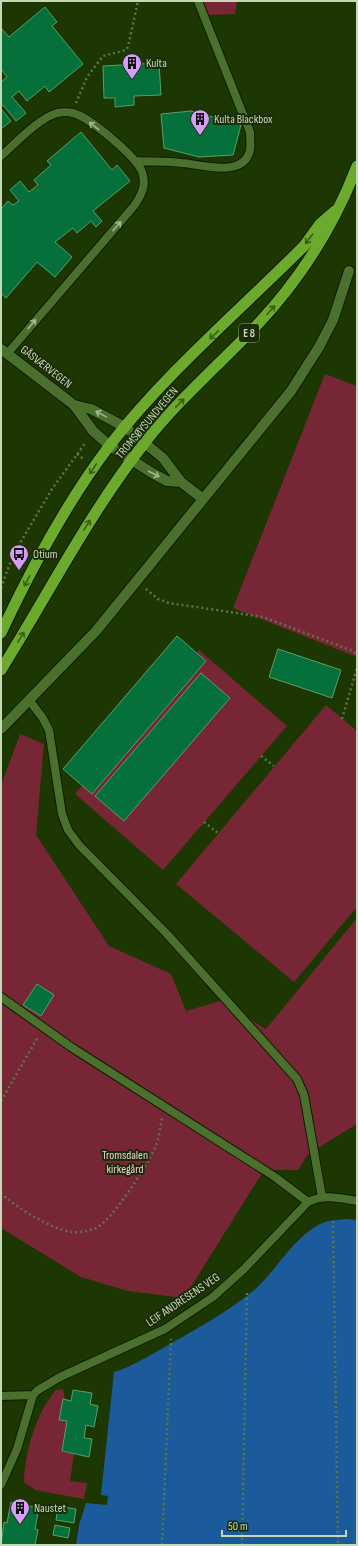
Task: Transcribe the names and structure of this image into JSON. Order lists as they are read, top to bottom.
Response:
{
  "streets": {
    "highway": ["E 8", "TROMSØYSUNDVEGEN"],
    "street": ["GÅSVÆRVEGEN"],
    "lane": ["LEIF ANDRESENS VEG"]
  },
  "crossings": [
    ["GÅSVÆRVEGEN", "TROMSØYSUNDVEGEN"]
  ],
  "parks": ["Tromsdalen kirkegård"],
  "places": {
    "building": ["Kulta", "Kulta Blackbox", "Naustet"],
    "bus stop": ["Otium"]
  },
  "scale_bar": "50 m"
}
